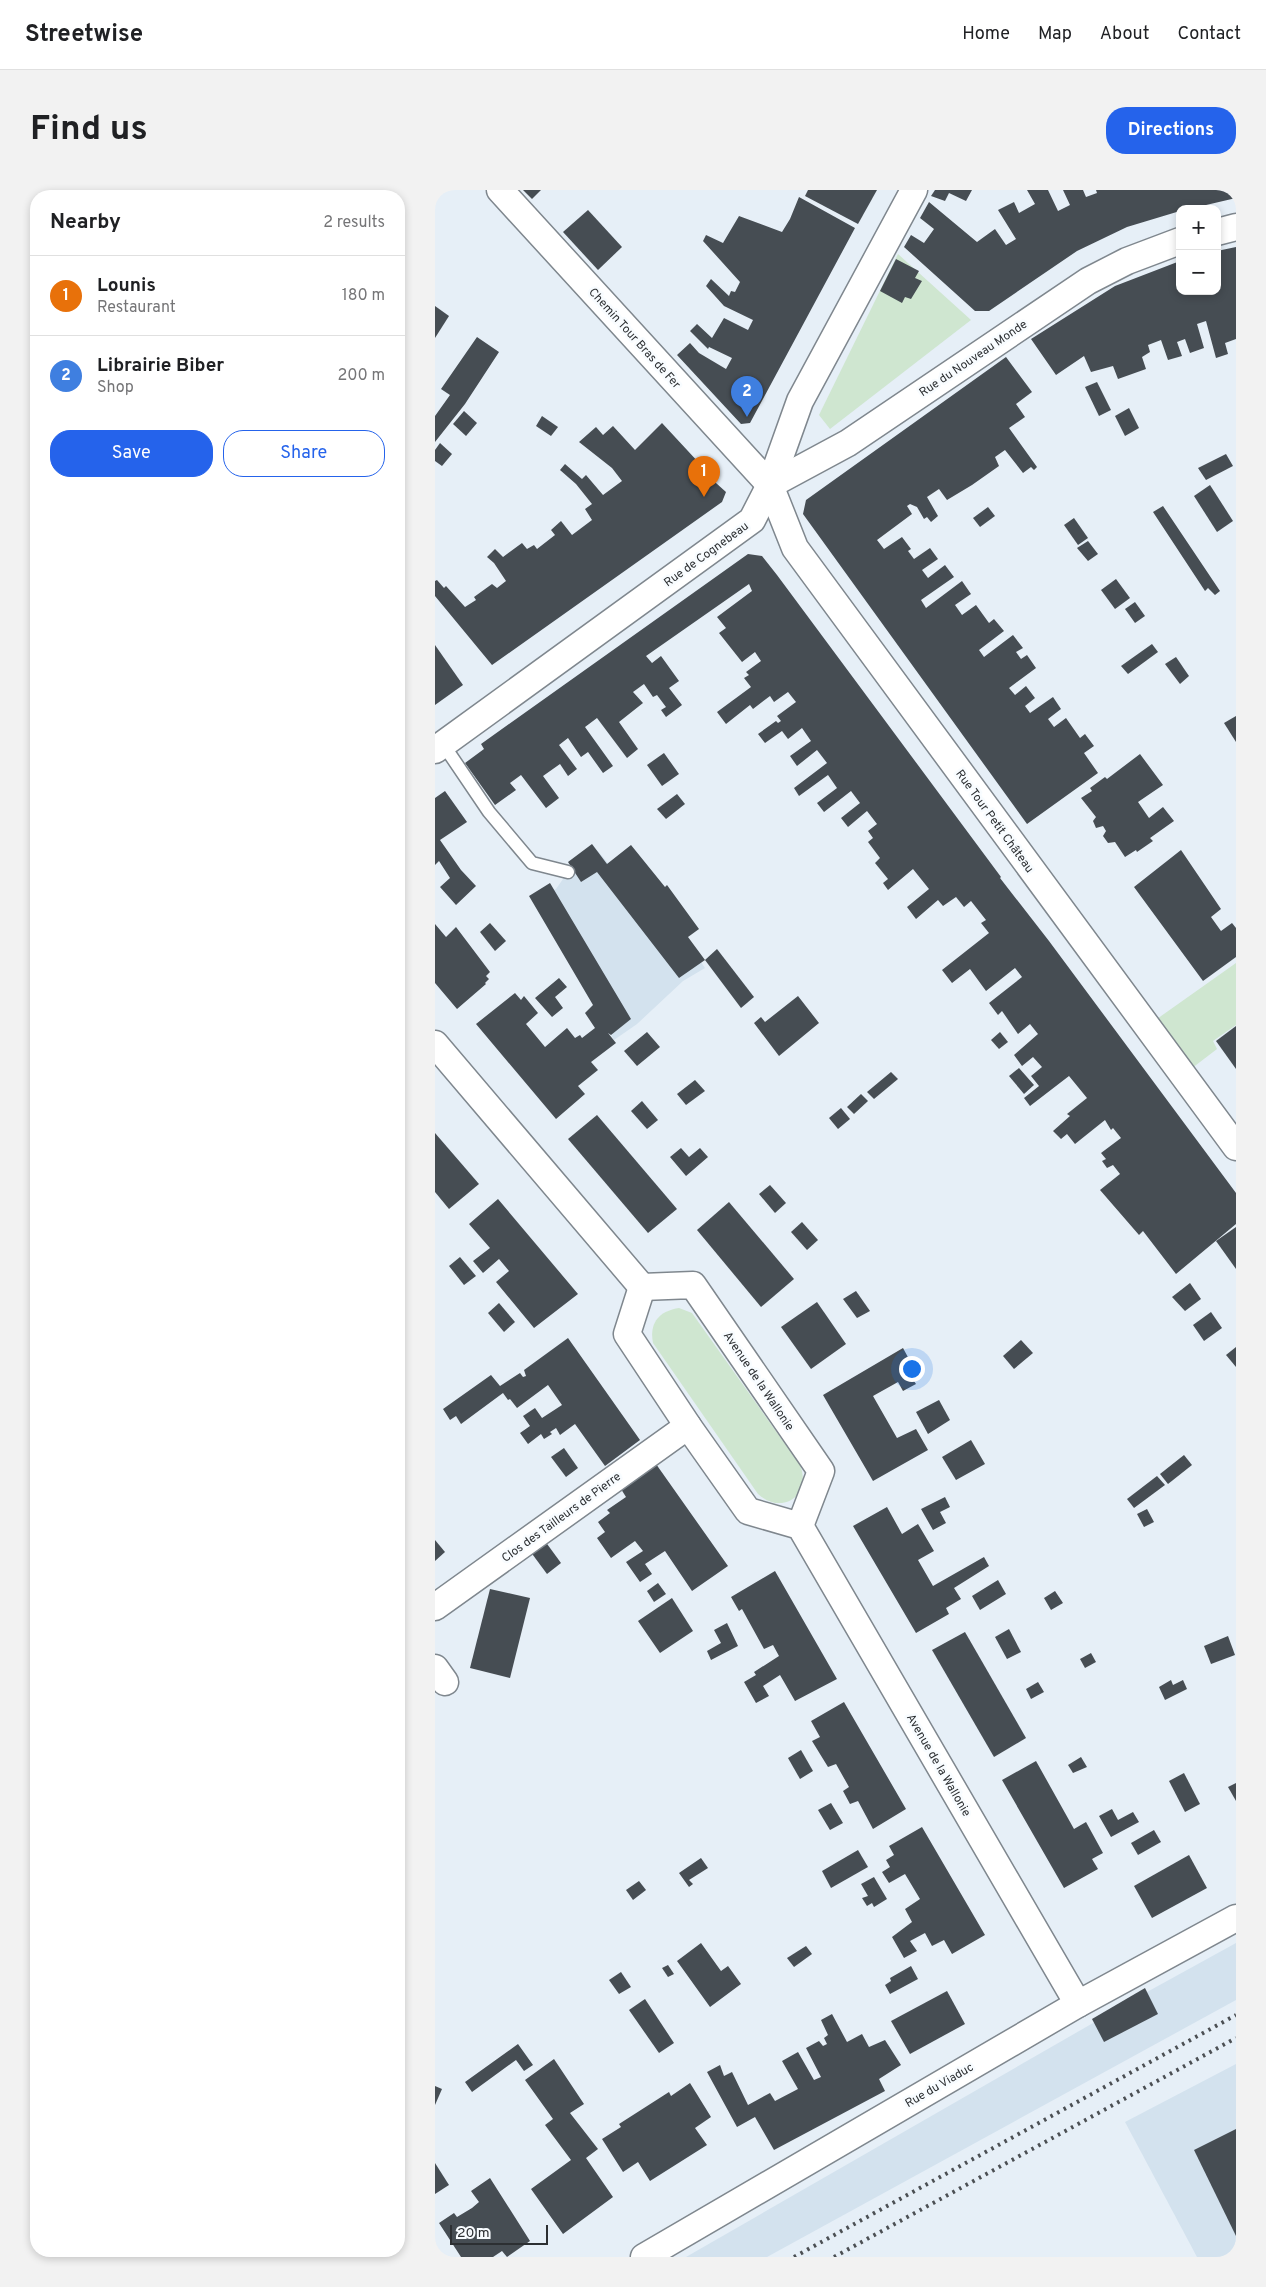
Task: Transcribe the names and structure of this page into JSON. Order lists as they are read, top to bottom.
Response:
{
  "streets": {
    "street": [
      "Chemin Tour Bras de Fer",
      "Rue du Nouveau Monde",
      "Rue de Cognebeau",
      "Rue Tour Petit Château",
      "Avenue de la Wallonie",
      "Clos des Tailleurs de Pierre",
      "Rue du Viaduc"
    ]
  },
  "crossings": [
    ["Chemin Tour Bras de Fer", "Rue du Nouveau Monde"],
    ["Chemin Tour Bras de Fer", "Rue de Cognebeau"],
    ["Chemin Tour Bras de Fer", "Rue Tour Petit Château"],
    ["Rue du Nouveau Monde", "Rue de Cognebeau"],
    ["Rue du Nouveau Monde", "Rue Tour Petit Château"],
    ["Rue de Cognebeau", "Rue Tour Petit Château"],
    ["Avenue de la Wallonie", "Rue du Viaduc"]
  ],
  "scale_bar": "20 m",
  "page": {
    "header": "Streetwise",
    "nav": [
      "Home",
      "Map",
      "About",
      "Contact"
    ],
    "buttons": [
      "Directions",
      ["Save", "Share"]
    ],
    "title": "Find us",
    "heading": ["Nearby", "2 results"],
    "map_buttons": ["+", "−"],
    "list": [
      {
        "mark": "1",
        "name": "Lounis",
        "note": "Restaurant",
        "value": "180 m"
      },
      {
        "mark": "2",
        "name": "Librairie Biber",
        "note": "Shop",
        "value": "200 m"
      }
    ],
    "pins": ["2", "1"],
    "scale": "20 m"
  }
}
